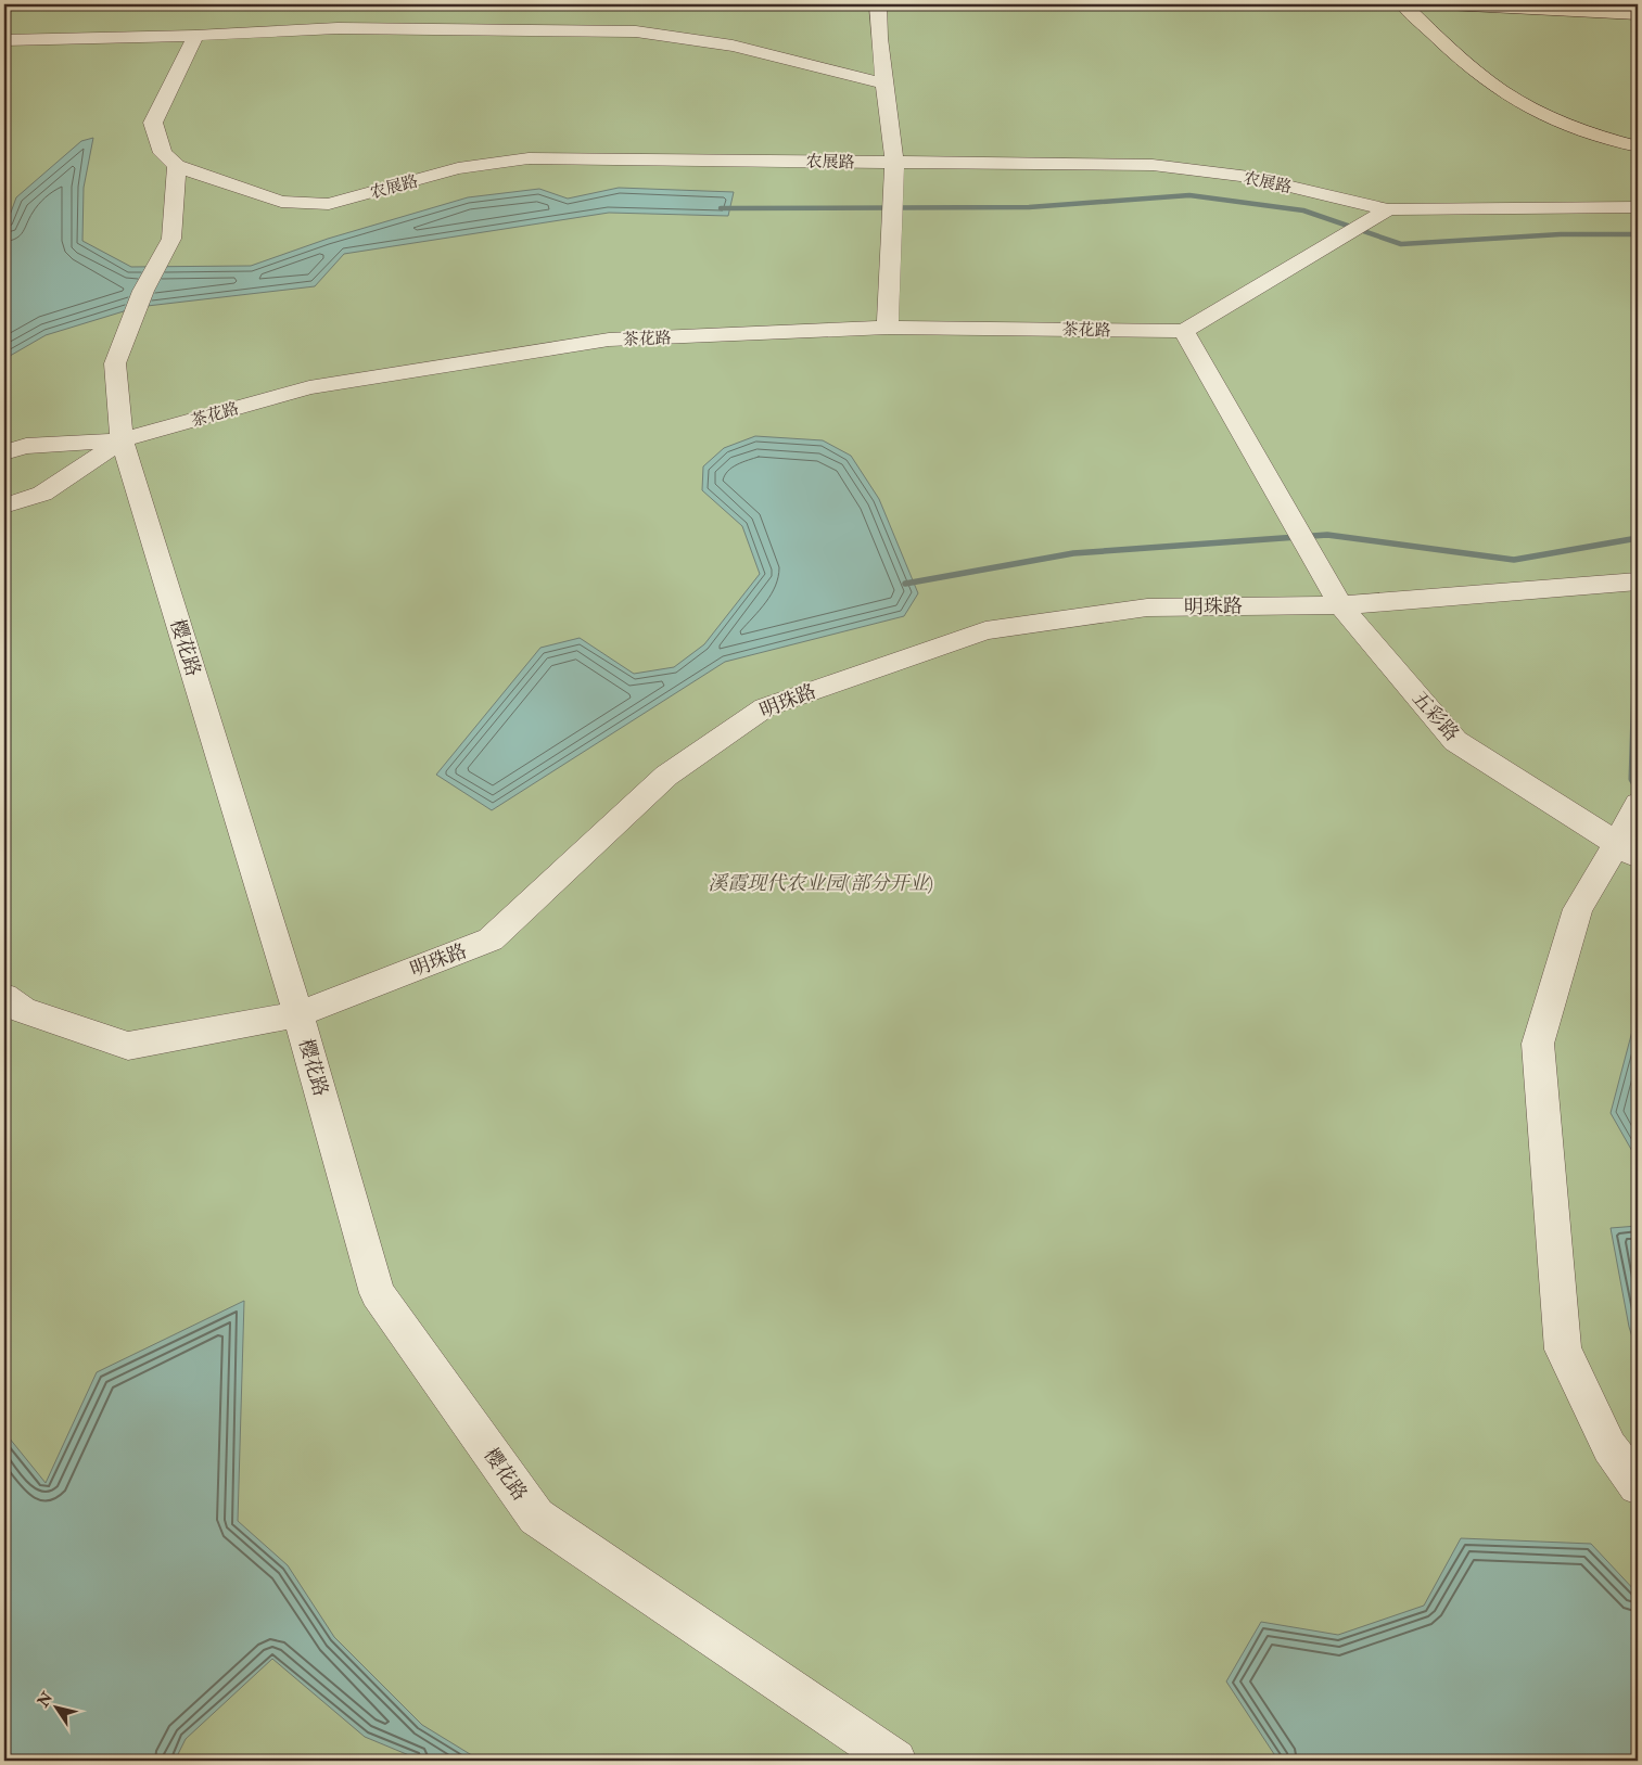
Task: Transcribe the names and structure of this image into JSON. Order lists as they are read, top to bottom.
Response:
{
  "streets": {
    "street": [
      "农展路",
      "茶花路",
      "明珠路",
      "樱花路",
      "五彩路"
    ]
  },
  "crossings": [
    ["农展路", "樱花路"],
    ["茶花路", "樱花路"],
    ["茶花路", "五彩路"],
    ["明珠路", "樱花路"],
    ["明珠路", "五彩路"]
  ],
  "parks": ["溪霞现代农业园(部分开业)"],
  "north": "top left"
}
